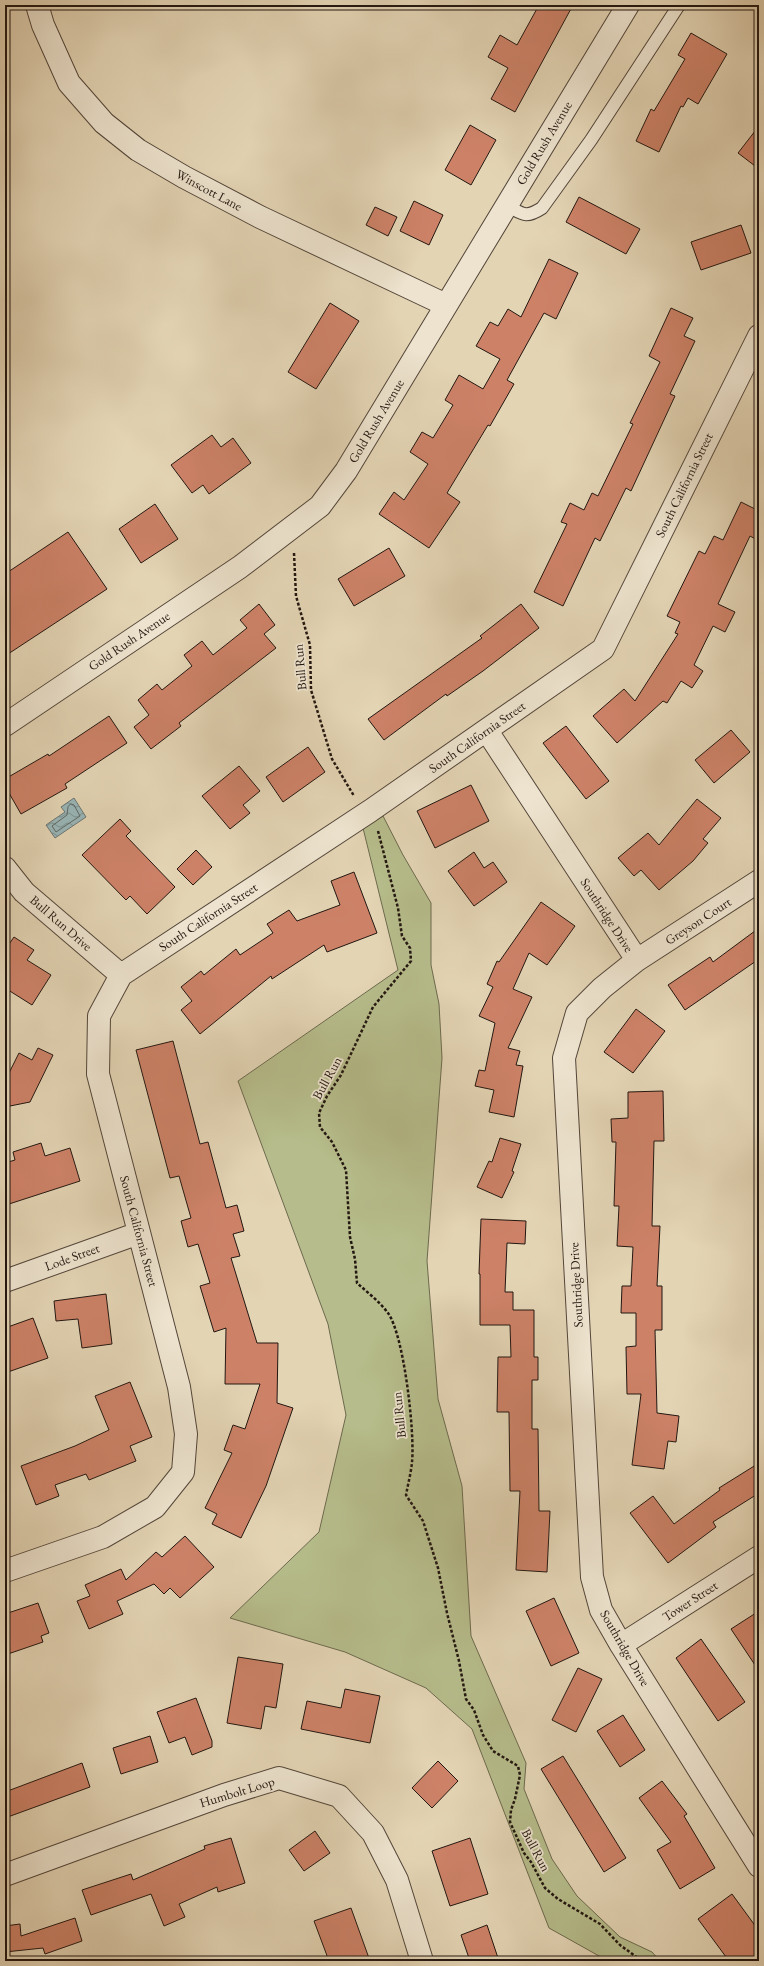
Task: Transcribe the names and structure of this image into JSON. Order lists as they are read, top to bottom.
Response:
{
  "streets": {
    "street": [
      "Gold Rush Avenue",
      "Winscott Lane",
      "South California Street",
      "Southridge Drive",
      "Greyson Court",
      "Bull Run Drive",
      "Lode Street",
      "Tower Street",
      "Humbolt Loop"
    ],
    "path": ["Bull Run"]
  },
  "crossings": [
    ["Gold Rush Avenue", "Winscott Lane"],
    ["South California Street", "Southridge Drive"],
    ["South California Street", "Bull Run Drive"],
    ["South California Street", "Lode Street"],
    ["Southridge Drive", "Greyson Court"],
    ["Southridge Drive", "Tower Street"]
  ]
}
